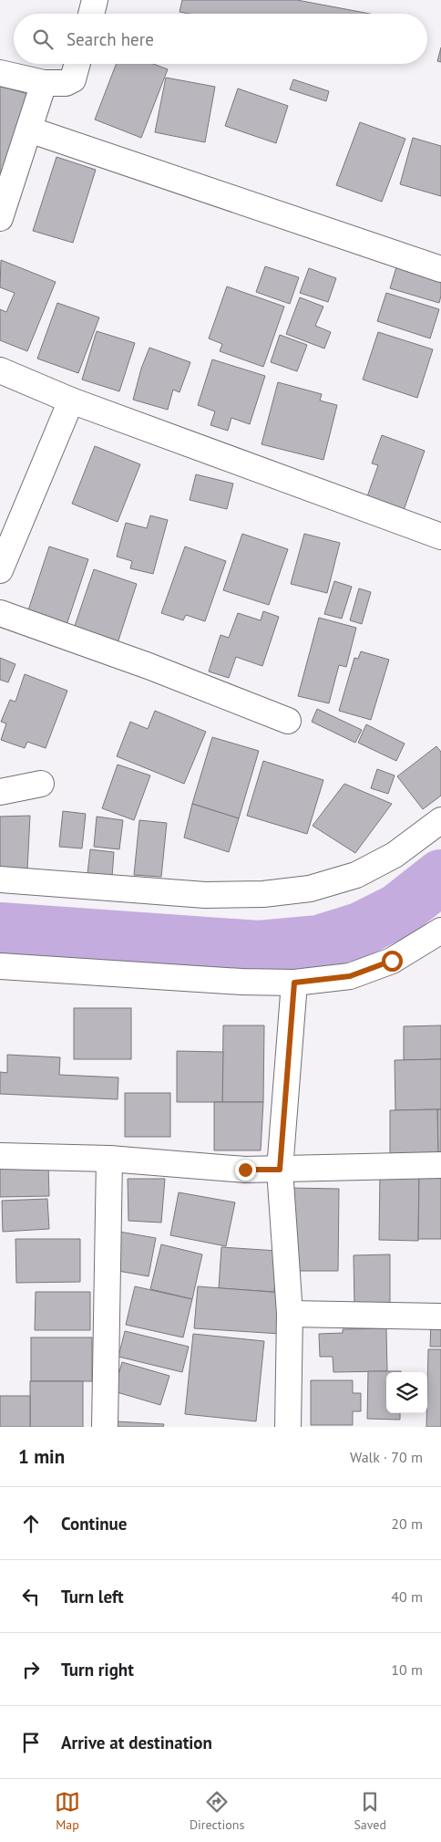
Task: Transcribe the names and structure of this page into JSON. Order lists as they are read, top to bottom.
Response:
{
  "page": {
    "search": "Search here",
    "heading": ["1 min", "Walk · 70 m"],
    "list": [
      ["Continue", "20 m"],
      ["Turn left", "40 m"],
      ["Turn right", "10 m"],
      "Arrive at destination"
    ],
    "nav": ["Map", "Directions", "Saved"]
  }
}
